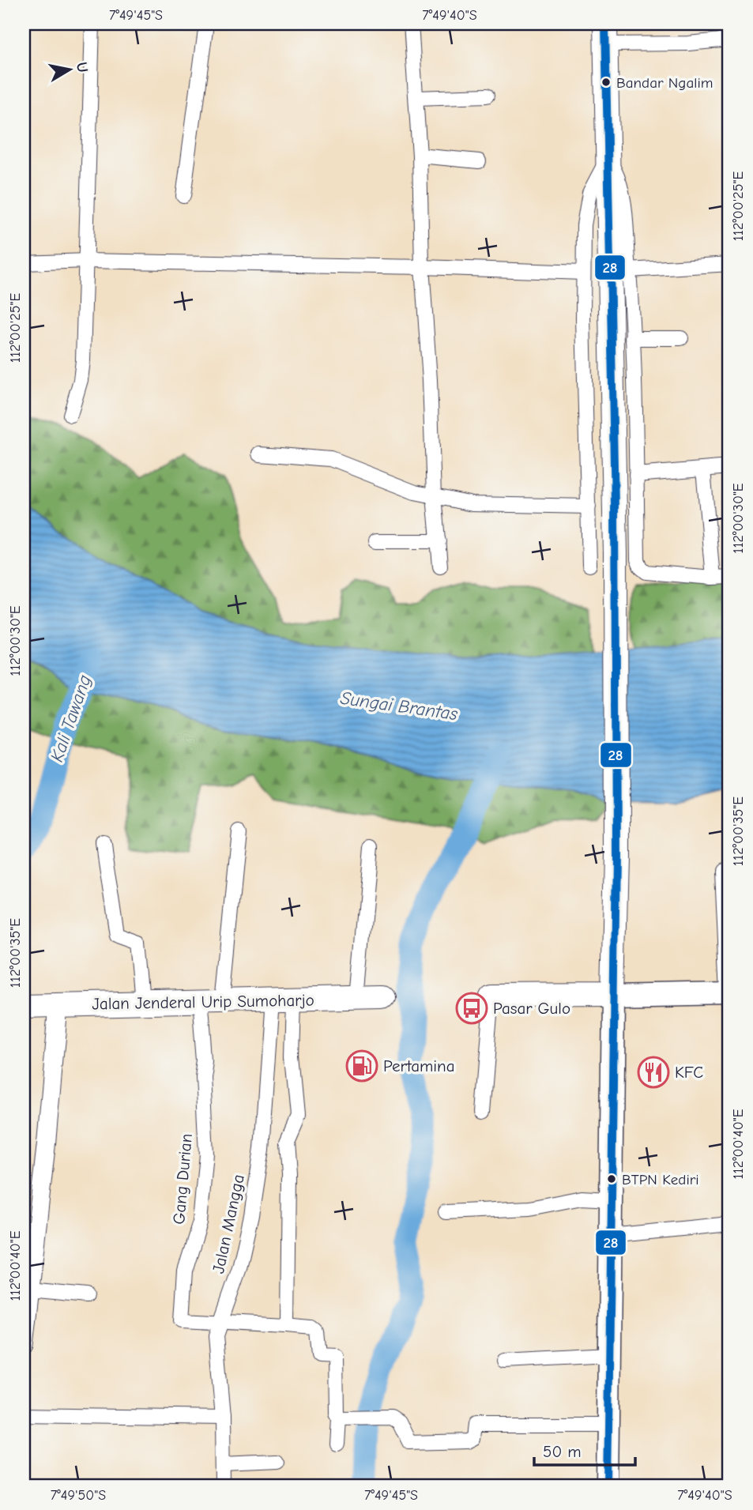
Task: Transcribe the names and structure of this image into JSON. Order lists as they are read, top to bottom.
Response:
{
  "streets": {
    "highway": ["Jalan Jenderal Urip Sumoharjo"],
    "street": ["Gang Durian", "Jalan Mangga"]
  },
  "crossings": [
    ["Jalan Jenderal Urip Sumoharjo", "Gang Durian"],
    ["Jalan Jenderal Urip Sumoharjo", "Jalan Mangga"],
    ["Gang Durian", "Jalan Mangga"]
  ],
  "water": ["Sungai Brantas", "Kali Tawang"],
  "places": {
    "other": ["Bandar Ngalim", "BTPN Kediri"],
    "bus stop": ["Pasar Gulo"],
    "fuel station": ["Pertamina"],
    "restaurant": ["KFC"]
  },
  "lines": ["transit line 28"],
  "scale_bar": "50 m",
  "north": "right",
  "coordinates": [
    "7°49'45\"S",
    "7°49'40\"S",
    "112°00'25\"E",
    "112°00'30\"E",
    "112°00'35\"E",
    "112°00'40\"E",
    "7°49'50\"S"
  ]
}
